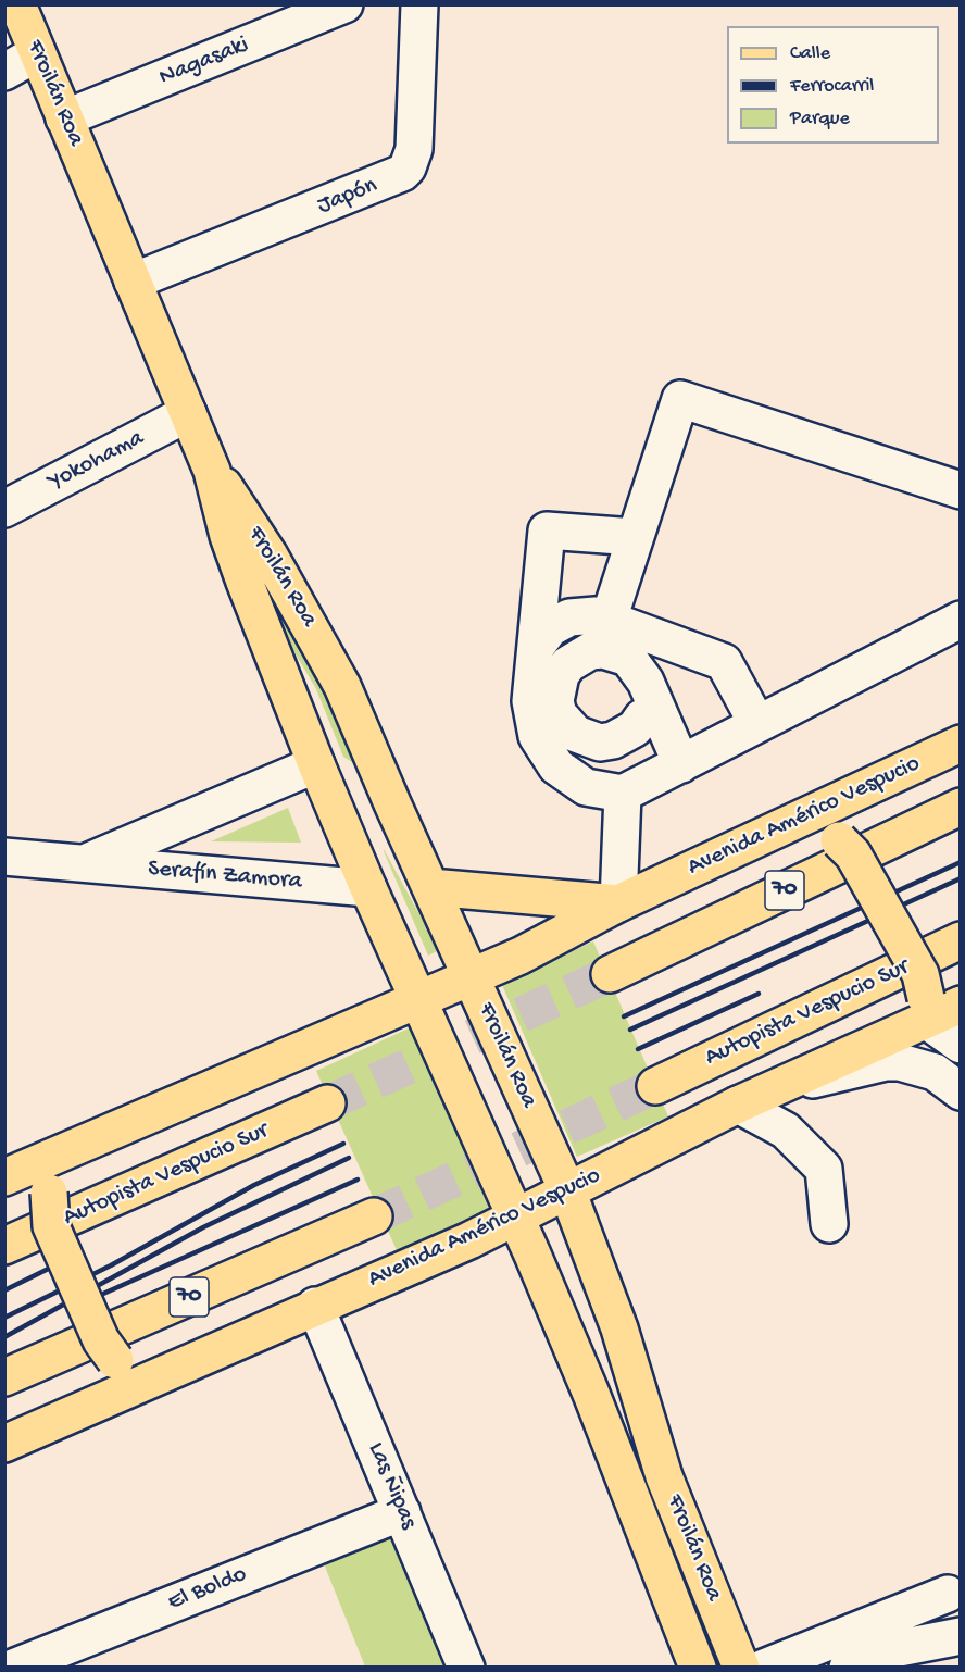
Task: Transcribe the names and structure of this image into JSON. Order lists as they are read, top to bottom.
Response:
{
  "streets": {
    "main road": [
      "Froilán Roa",
      "Avenida Américo Vespucio",
      "70",
      "Autopista Vespucio Sur"
    ],
    "street": [
      "Nagasaki",
      "Japón",
      "Yokohama",
      "Serafín Zamora",
      "Las Ñipas",
      "El Boldo"
    ]
  },
  "crossings": [
    ["Nagasaki", "Froilán Roa"],
    ["Froilán Roa", "Japón"],
    ["Froilán Roa", "Yokohama"],
    ["Froilán Roa", "Avenida Américo Vespucio"],
    ["Froilán Roa", "Serafín Zamora"],
    ["Avenida Américo Vespucio", "Las Ñipas"],
    ["Las Ñipas", "El Boldo"]
  ],
  "legend": ["Calle", "Ferrocarril", "Parque"]
}
